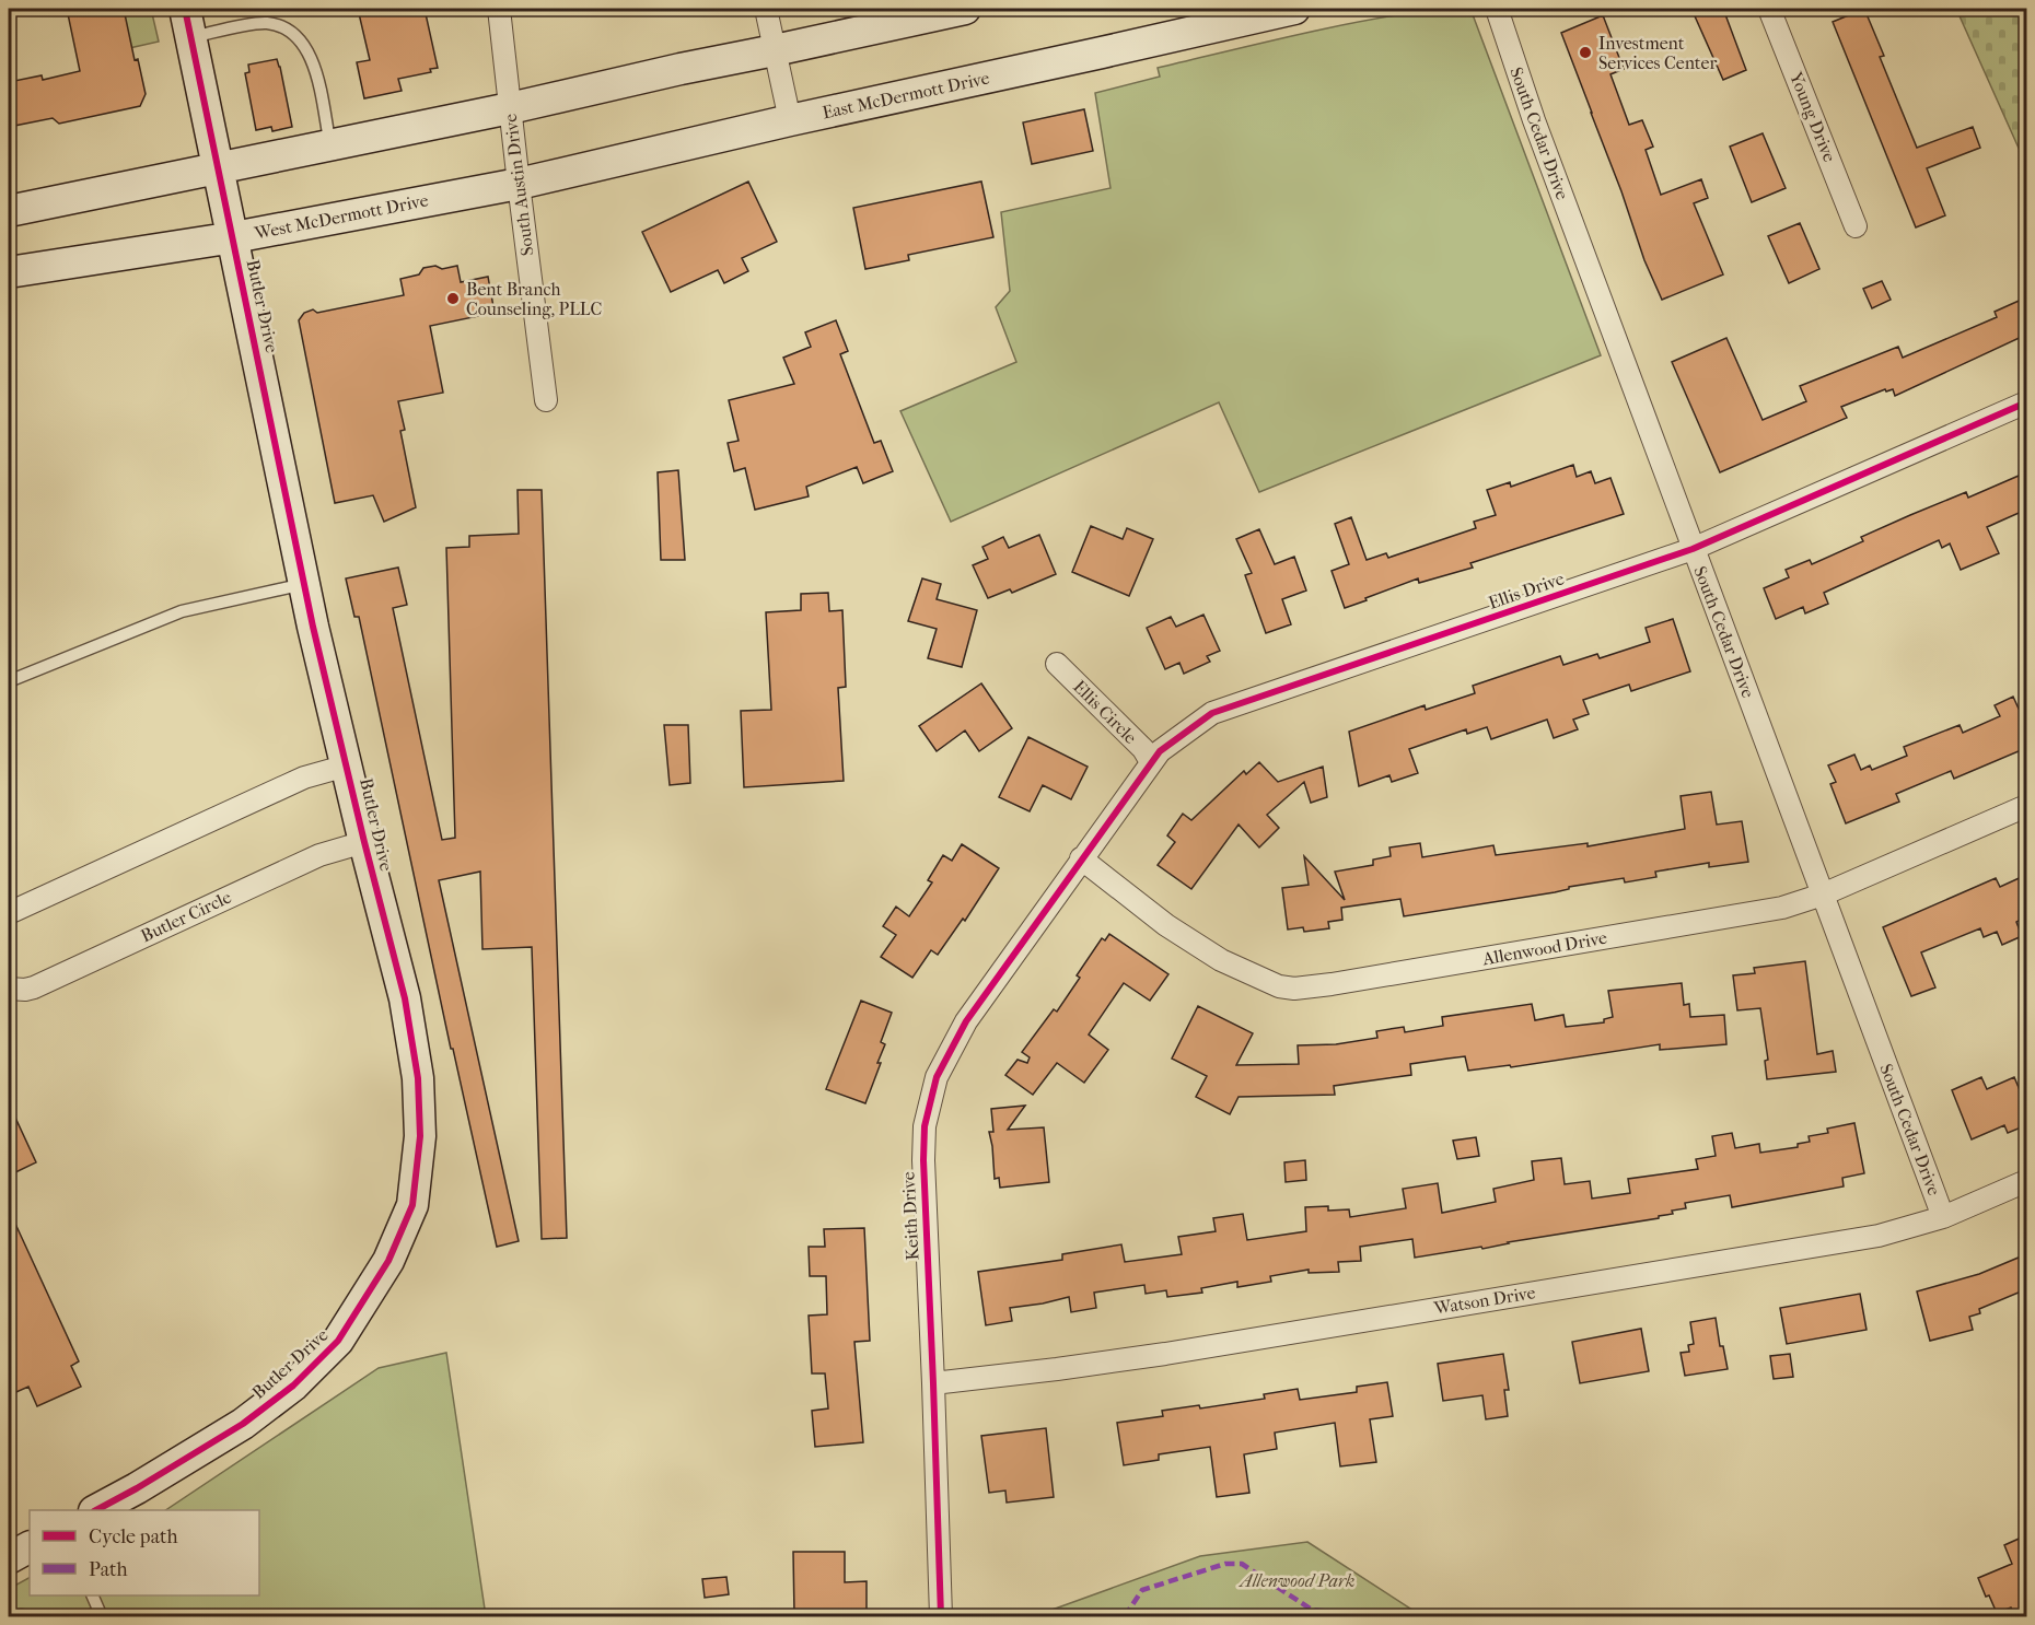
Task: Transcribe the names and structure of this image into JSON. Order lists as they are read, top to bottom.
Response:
{
  "streets": {
    "main road": ["East McDermott Drive", "West McDermott Drive", "Butler Drive"],
    "street": [
      "Young Drive",
      "South Cedar Drive",
      "South Austin Drive",
      "Ellis Drive",
      "Ellis Circle",
      "Butler Circle",
      "Allenwood Drive",
      "Keith Drive",
      "Watson Drive"
    ]
  },
  "crossings": [
    ["East McDermott Drive", "South Austin Drive"],
    ["East McDermott Drive", "West McDermott Drive"],
    ["South Cedar Drive", "Ellis Drive"],
    ["South Cedar Drive", "Allenwood Drive"],
    ["South Cedar Drive", "Watson Drive"],
    ["South Austin Drive", "West McDermott Drive"],
    ["West McDermott Drive", "Butler Drive"],
    ["Butler Drive", "Butler Circle"],
    ["Ellis Drive", "Ellis Circle"],
    ["Ellis Drive", "Allenwood Drive"],
    ["Ellis Drive", "Keith Drive"],
    ["Allenwood Drive", "Keith Drive"],
    ["Keith Drive", "Watson Drive"]
  ],
  "parks": ["Allenwood Park"],
  "places": ["Investment Services Center", "Bent Branch Counseling, PLLC"],
  "legend": ["Cycle path", "Path"]
}
